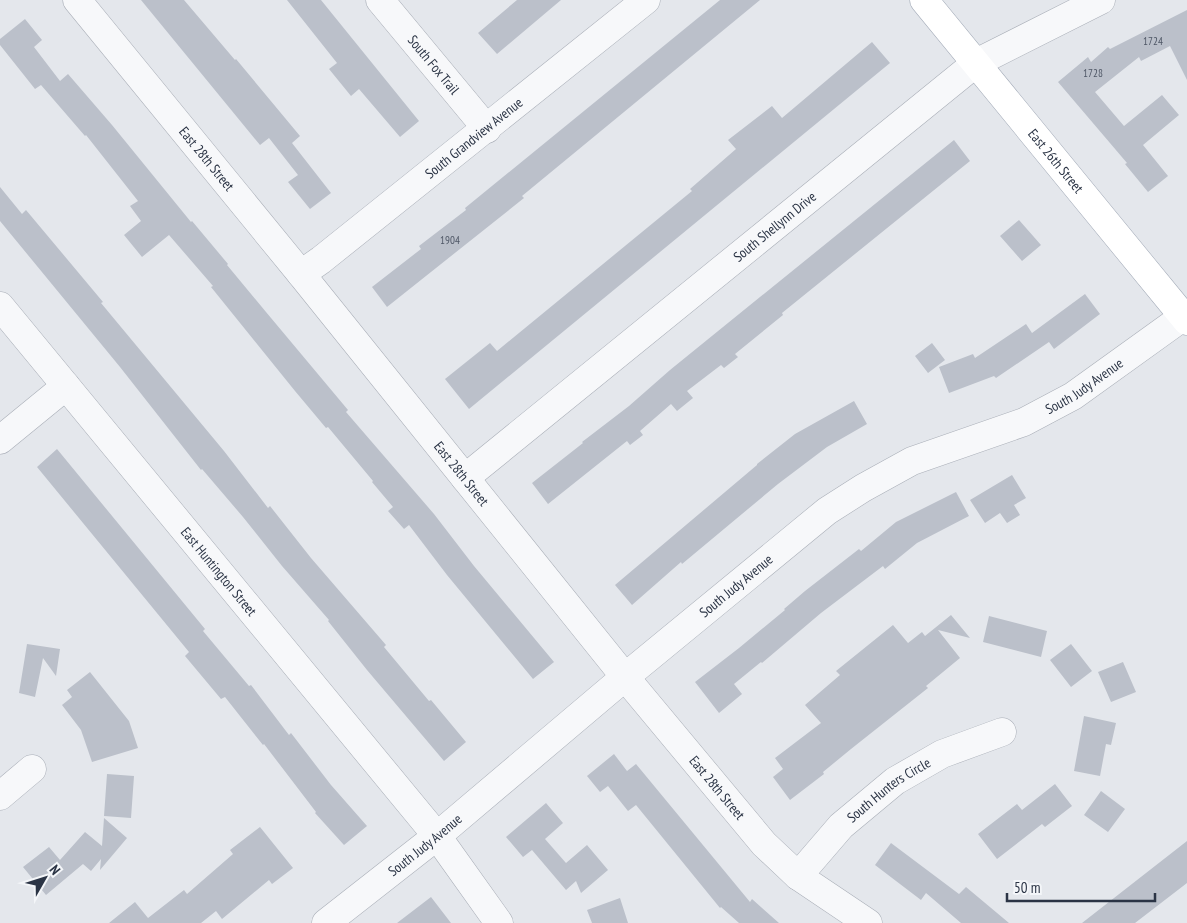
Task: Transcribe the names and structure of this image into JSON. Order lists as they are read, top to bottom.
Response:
{
  "streets": {
    "main road": ["East 26th Street"],
    "street": [
      "South Fox Trail",
      "South Grandview Avenue",
      "East 28th Street",
      "South Shellynn Drive",
      "South Judy Avenue",
      "East Huntington Street",
      "South Hunters Circle"
    ]
  },
  "crossings": [
    ["South Fox Trail", "South Grandview Avenue"],
    ["South Grandview Avenue", "East 28th Street"],
    ["East 28th Street", "South Shellynn Drive"],
    ["East 28th Street", "South Judy Avenue"],
    ["East 28th Street", "South Hunters Circle"],
    ["East 26th Street", "South Shellynn Drive"],
    ["East 26th Street", "South Judy Avenue"],
    ["South Judy Avenue", "East Huntington Street"]
  ],
  "house_numbers": ["1724", "1728", "1904"],
  "scale_bar": "50 m",
  "north": "top right"
}
